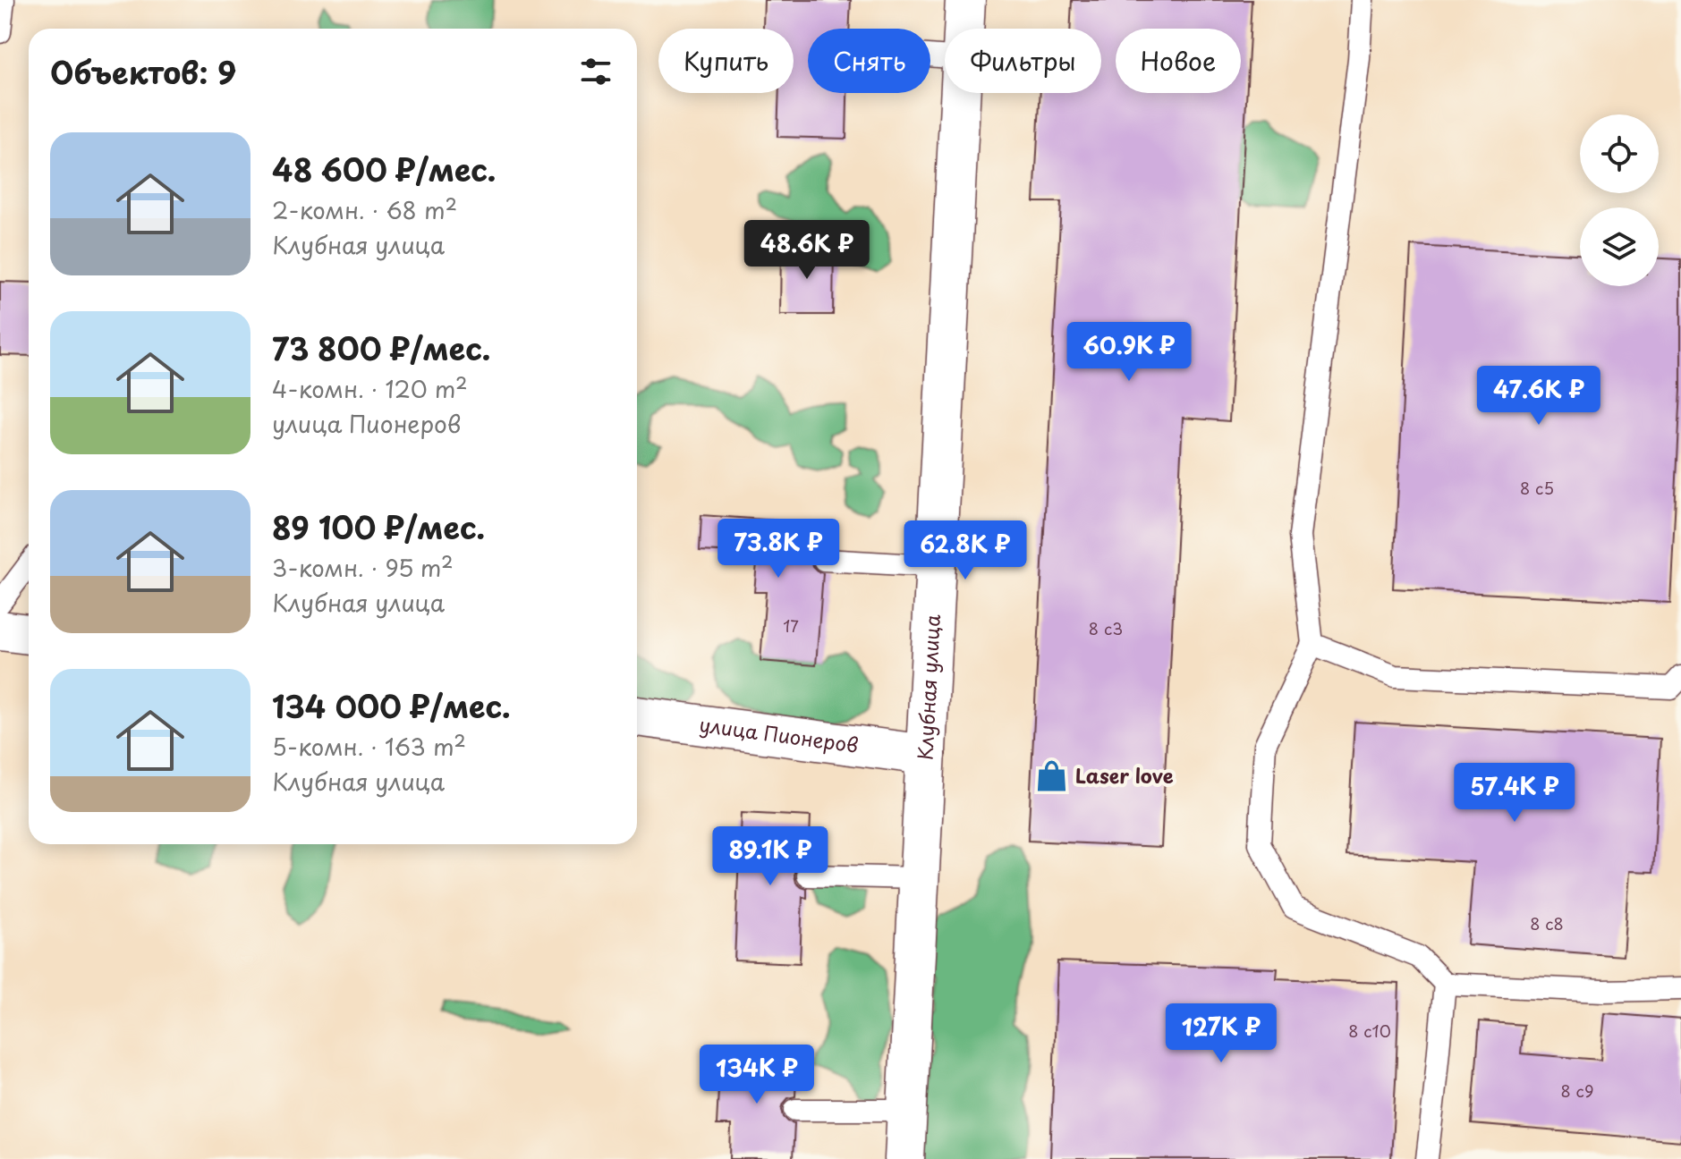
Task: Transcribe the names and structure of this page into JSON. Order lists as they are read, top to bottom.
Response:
{
  "streets": {
    "street": ["Клубная улица", "улица Пионеров"]
  },
  "crossings": [
    ["Клубная улица", "улица Пионеров"]
  ],
  "places": {
    "shop": ["Laser love"]
  },
  "house_numbers": [
    "8 с5",
    "17",
    "8 с3",
    "8 с8",
    "8 с10",
    "8 с9"
  ],
  "page": {
    "chip": [
      "Купить",
      "Снять",
      "Фильтры",
      "Новое"
    ],
    "heading": "Объектов: 9",
    "list": [
      {
        "name": "48 600 ₽/мес.",
        "note": "2-комн. · 68 m² · Клубная улица"
      },
      {
        "name": "73 800 ₽/мес.",
        "note": "4-комн. · 120 m² · улица Пионеров"
      },
      {
        "name": "89 100 ₽/мес.",
        "note": "3-комн. · 95 m² · Клубная улица"
      },
      {
        "name": "134 000 ₽/мес.",
        "note": "5-комн. · 163 m² · Клубная улица"
      }
    ],
    "price": [
      "48.6K ₽",
      "60.9K ₽",
      "47.6K ₽",
      "73.8K ₽",
      "62.8K ₽",
      "57.4K ₽",
      "89.1K ₽",
      "127K ₽",
      "134K ₽"
    ]
  }
}
